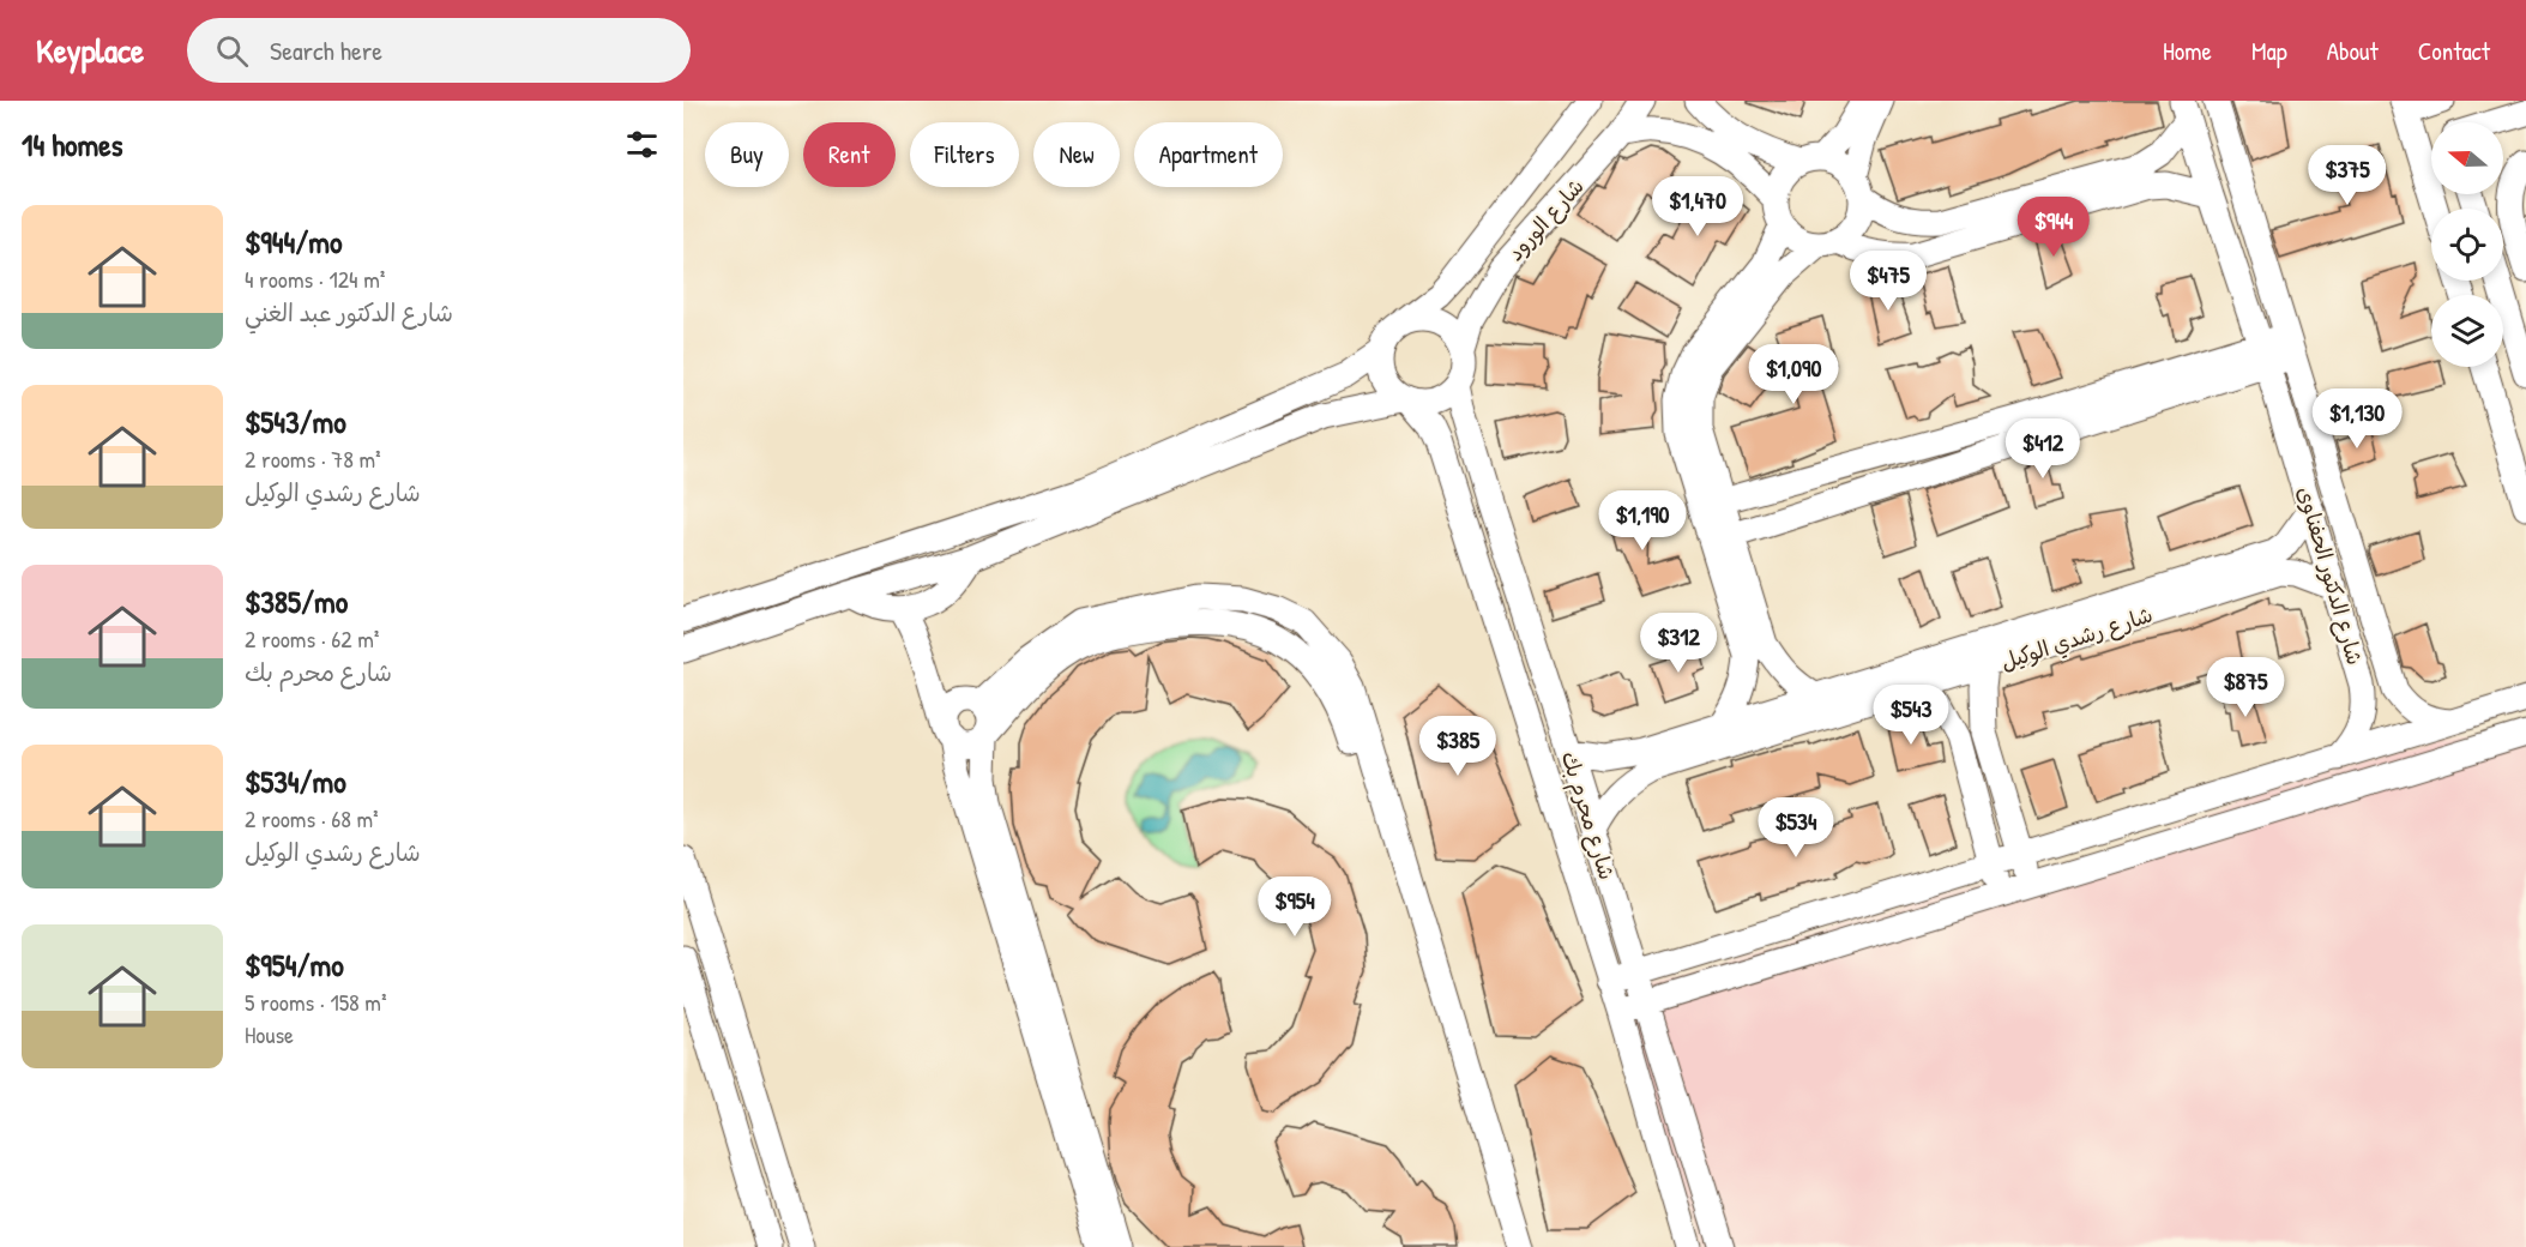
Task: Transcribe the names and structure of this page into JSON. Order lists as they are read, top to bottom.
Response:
{
  "streets": {
    "street": [
      "شارع الورود",
      "شارع الدكتور الحفناوى",
      "شارع رشدي الوكيل",
      "شارع محرم بك"
    ]
  },
  "crossings": [
    ["شارع الورود", "شارع محرم بك"],
    ["شارع الدكتور الحفناوى", "شارع رشدي الوكيل"],
    ["شارع رشدي الوكيل", "شارع محرم بك"]
  ],
  "north": "left",
  "page": {
    "header": "Keyplace",
    "search": "Search here",
    "nav": [
      "Home",
      "Map",
      "About",
      "Contact"
    ],
    "heading": "14 homes",
    "chip": [
      "Buy",
      "Rent",
      "Filters",
      "New",
      "Apartment"
    ],
    "price": [
      "$375",
      "$1,470",
      "$944",
      "$475",
      "$1,090",
      "$1,130",
      "$412",
      "$1,190",
      "$312",
      "$875",
      "$543",
      "$385",
      "$534",
      "$954"
    ],
    "list": [
      {
        "name": "$944/mo",
        "note": "4 rooms · 124 m² · شارع الدكتور عبد الغني"
      },
      {
        "name": "$543/mo",
        "note": "2 rooms · 78 m² · شارع رشدي الوكيل"
      },
      {
        "name": "$385/mo",
        "note": "2 rooms · 62 m² · شارع محرم بك"
      },
      {
        "name": "$534/mo",
        "note": "2 rooms · 68 m² · شارع رشدي الوكيل"
      },
      {
        "name": "$954/mo",
        "note": "5 rooms · 158 m² · House"
      }
    ]
  }
}
